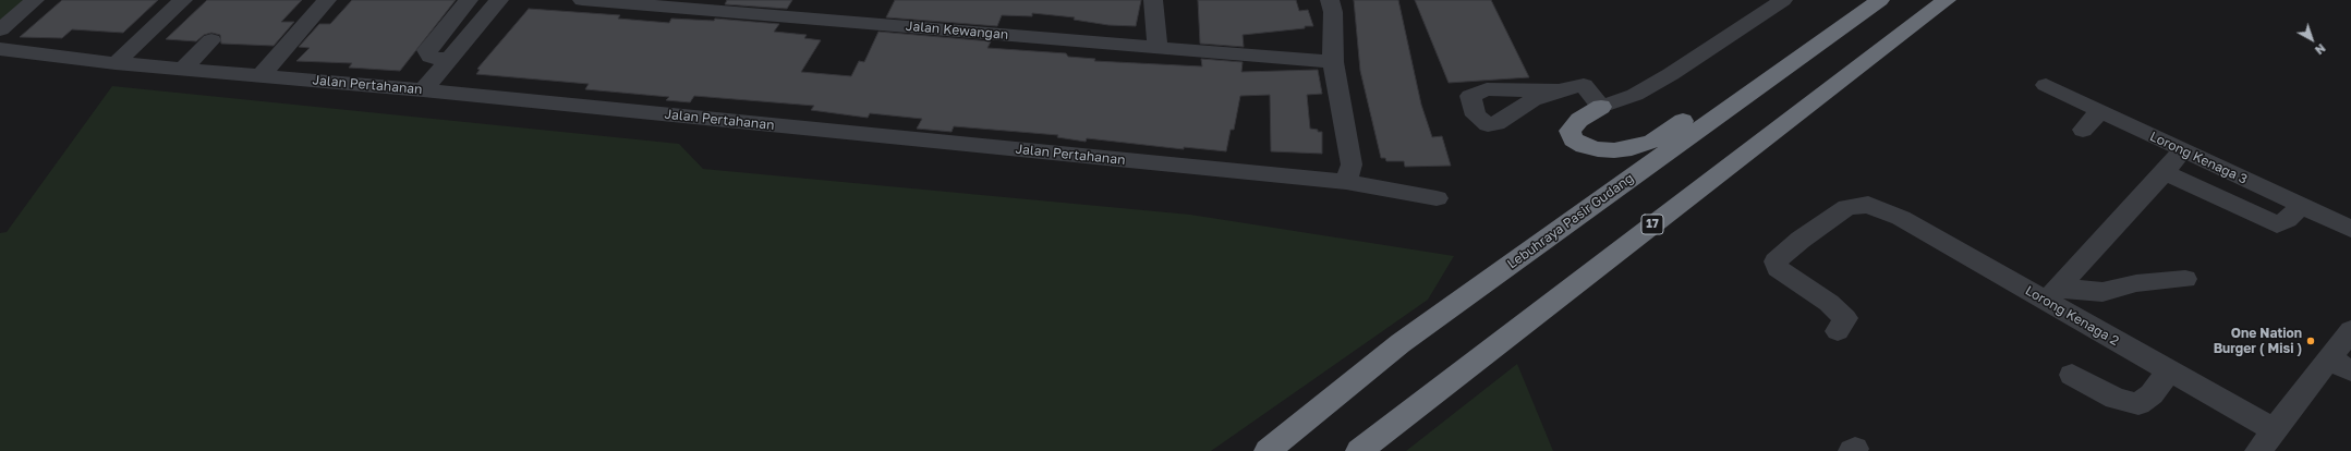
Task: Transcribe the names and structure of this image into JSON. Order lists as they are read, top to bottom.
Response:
{
  "streets": {
    "highway": ["Lebuhraya Pasir Gudang", "17"],
    "street": [
      "Jalan Kewangan",
      "Jalan Pertahanan",
      "Lorong Kenaga 3",
      "Lorong Kenaga 2"
    ]
  },
  "places": ["One Nation Burger ( Misi )"],
  "north": "bottom right"
}
